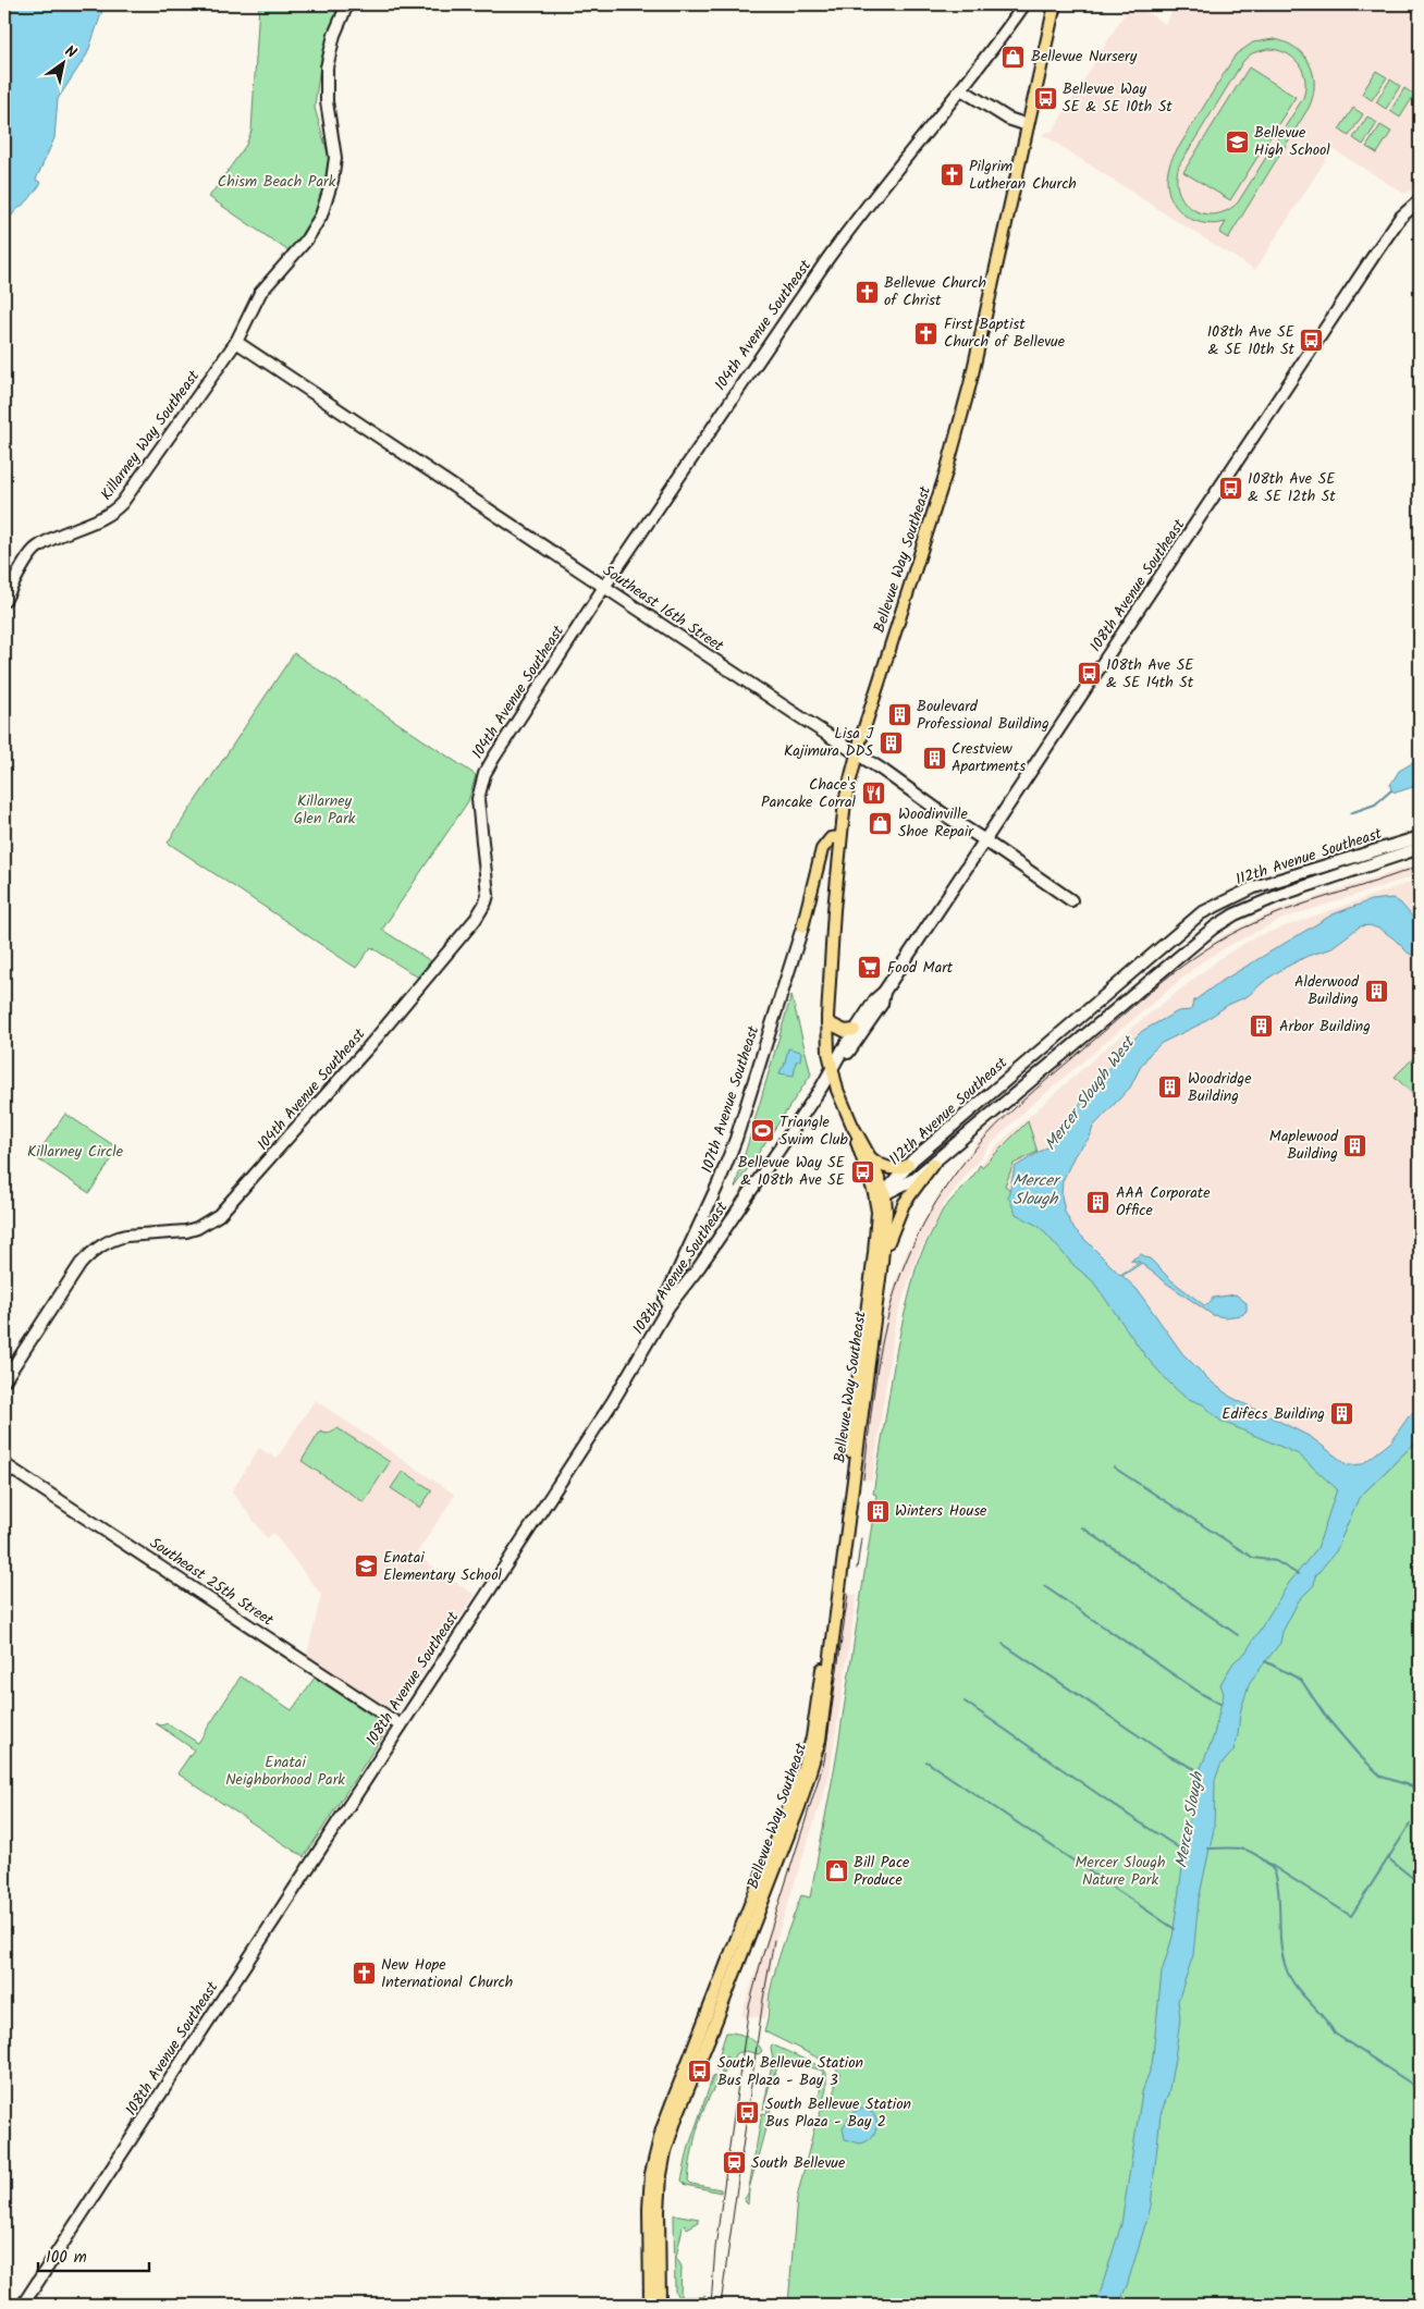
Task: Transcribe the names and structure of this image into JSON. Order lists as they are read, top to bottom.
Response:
{
  "streets": {
    "main road": ["Bellevue Way Southeast"],
    "street": [
      "104th Avenue Southeast",
      "Killarney Way Southeast",
      "108th Avenue Southeast",
      "Southeast 16th Street",
      "112th Avenue Southeast",
      "107th Avenue Southeast",
      "Southeast 25th Street"
    ]
  },
  "crossings": [
    ["104th Avenue Southeast", "Southeast 16th Street"],
    ["Killarney Way Southeast", "Southeast 16th Street"],
    ["Bellevue Way Southeast", "108th Avenue Southeast"],
    ["Bellevue Way Southeast", "Southeast 16th Street"],
    ["Bellevue Way Southeast", "112th Avenue Southeast"],
    ["108th Avenue Southeast", "Southeast 16th Street"],
    ["108th Avenue Southeast", "107th Avenue Southeast"],
    ["108th Avenue Southeast", "Southeast 25th Street"]
  ],
  "water": ["Mercer Slough West", "Mercer Slough"],
  "parks": [
    "Chism Beach Park",
    "Killarney Glen Park",
    "Killarney Circle",
    "Enatai Neighborhood Park",
    "Mercer Slough Nature Park"
  ],
  "places": {
    "shop": ["Bellevue Nursery", "Woodinville Shoe Repair", "Bill Pace Produce"],
    "bus stop": [
      "Bellevue Way SE & SE 10th St",
      "108th Ave SE & SE 10th St",
      "108th Ave SE & SE 12th St",
      "108th Ave SE & SE 14th St",
      "Bellevue Way SE & 108th Ave SE",
      "South Bellevue Station Bus Plaza - Bay 3",
      "South Bellevue Station Bus Plaza - Bay 2"
    ],
    "school or university": ["Bellevue High School", "Enatai Elementary School"],
    "church": [
      "Pilgrim Lutheran Church",
      "Bellevue Church of Christ",
      "First Baptist Church of Bellevue",
      "New Hope International Church"
    ],
    "building": [
      "Boulevard Professional Building",
      "Lisa J Kajimura DDS",
      "Crestview Apartments",
      "Alderwood Building",
      "Arbor Building",
      "Woodridge Building",
      "Maplewood Building",
      "AAA Corporate Office",
      "Edifecs Building",
      "Winters House"
    ],
    "restaurant": ["Chace's Pancake Corral"],
    "supermarket": ["Food Mart"],
    "sports": ["Triangle Swim Club"],
    "station": ["South Bellevue"]
  },
  "scale_bar": "100 m",
  "north": "top right"
}
